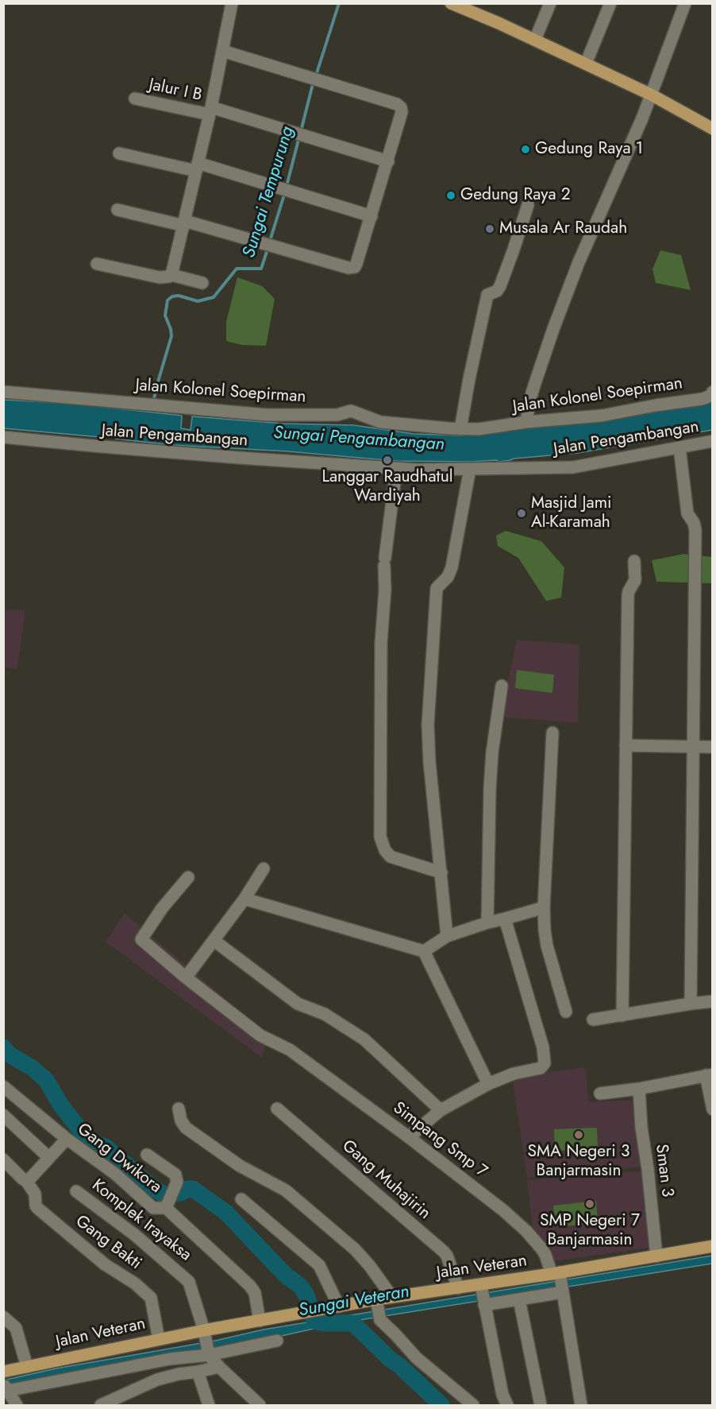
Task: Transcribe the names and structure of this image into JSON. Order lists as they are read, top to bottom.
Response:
{
  "streets": {
    "main road": ["Jalan Veteran"],
    "street": [
      "Jalur I B",
      "Jalan Kolonel Soepirman",
      "Jalan Pengambangan",
      "Simpang Smp 7",
      "Gang Dwikora",
      "Sman 3",
      "Gang Muhajirin",
      "Komplek Irayaksa",
      "Gang Bakti"
    ]
  },
  "crossings": [
    ["Simpang Smp 7", "Jalan Veteran"],
    ["Gang Dwikora", "Jalan Veteran"],
    ["Sman 3", "Jalan Veteran"],
    ["Gang Muhajirin", "Jalan Veteran"],
    ["Komplek Irayaksa", "Jalan Veteran"],
    ["Gang Bakti", "Jalan Veteran"]
  ],
  "water": ["Sungai Tempurung", "Sungai Pengambangan", "Sungai Veteran"],
  "places": [
    "Gedung Raya 1",
    "Gedung Raya 2",
    "Musala Ar Raudah",
    "Langgar Raudhatul Wardiyah",
    "Masjid Jami Al-Karamah",
    "SMA Negeri 3 Banjarmasin",
    "SMP Negeri 7 Banjarmasin"
  ]
}
